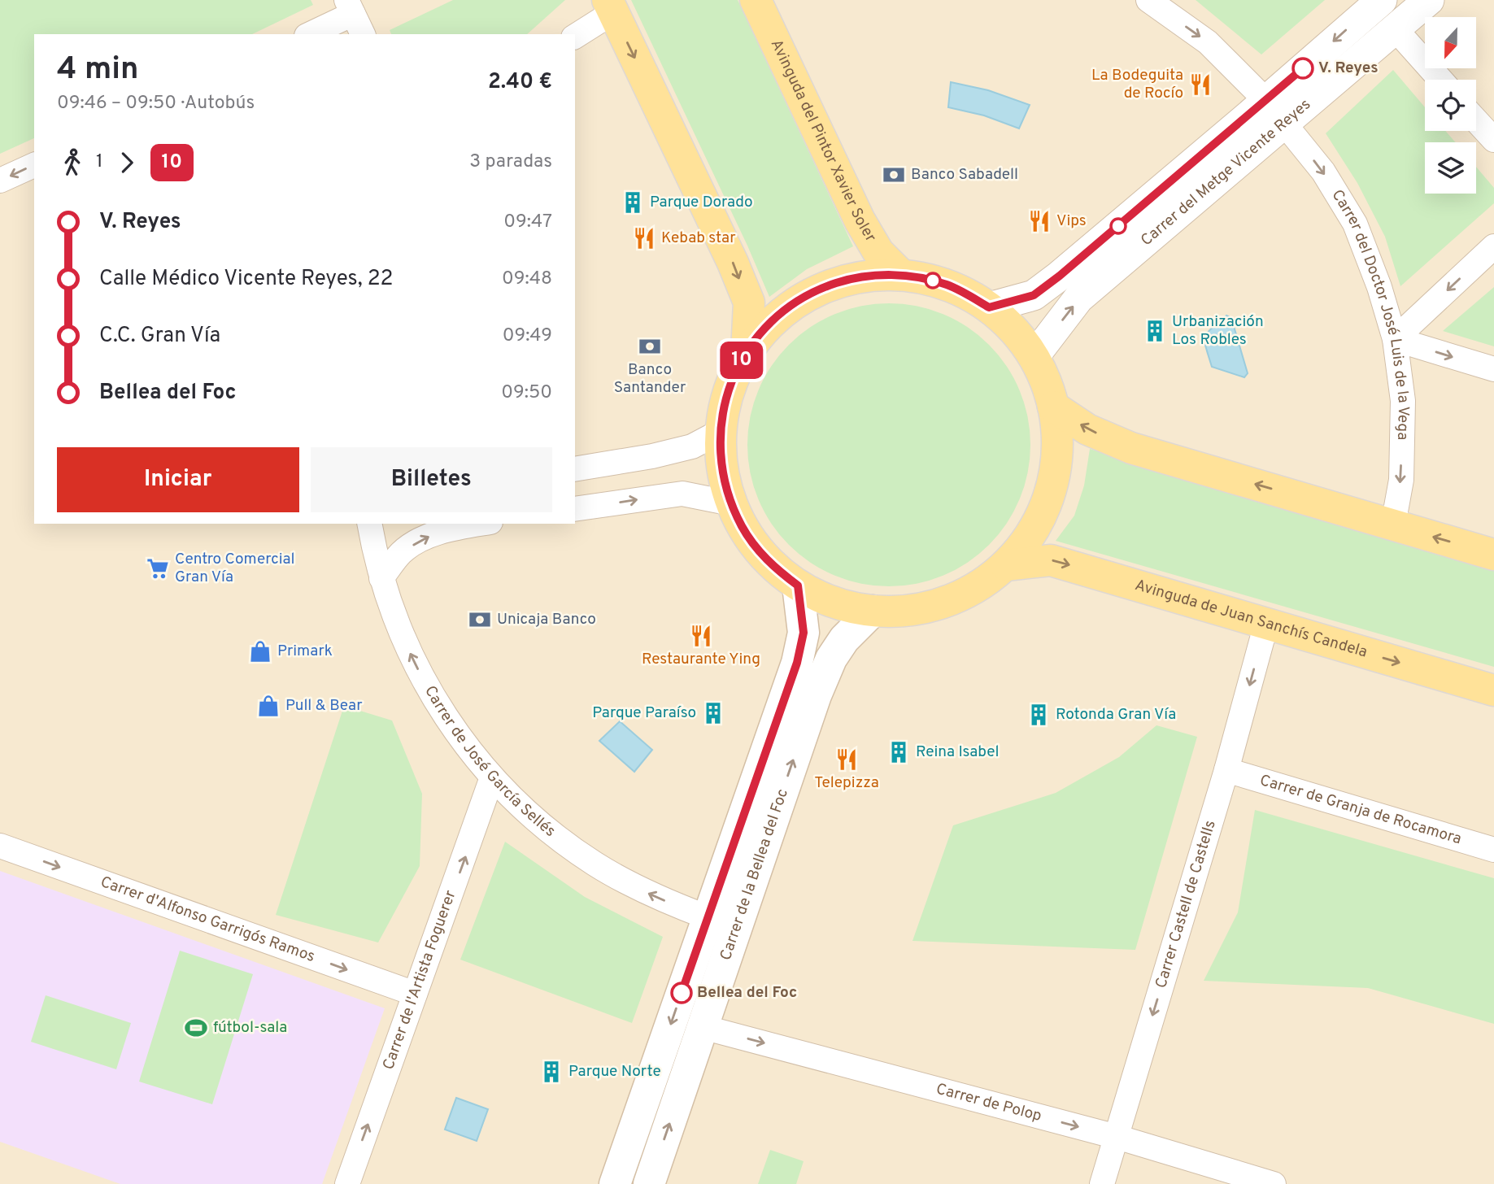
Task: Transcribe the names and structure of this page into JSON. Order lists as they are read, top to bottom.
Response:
{
  "streets": {
    "main road": ["Avinguda del Pintor Xavier Soler", "Avinguda de Juan Sanchís Candela", "Carrer de la Bellea del Foc"],
    "street": [
      "Carrer del Metge Vicente Reyes",
      "Carrer del Doctor José Luis de la Vega",
      "Carrer de José García Sellés",
      "Carrer de Granja de Rocamora",
      "Carrer Castell de Castells",
      "Carrer d'Alfonso Garrigós Ramos",
      "Carrer de l'Artista Foguerer",
      "Carrer de Polop"
    ]
  },
  "crossings": [
    ["Carrer del Metge Vicente Reyes", "Carrer del Doctor José Luis de la Vega"],
    ["Avinguda de Juan Sanchís Candela", "Carrer Castell de Castells"],
    ["Carrer de José García Sellés", "Carrer de la Bellea del Foc"],
    ["Carrer de José García Sellés", "Carrer de l'Artista Foguerer"],
    ["Carrer de Granja de Rocamora", "Carrer Castell de Castells"],
    ["Carrer de la Bellea del Foc", "Carrer de Polop"],
    ["Carrer Castell de Castells", "Carrer de Polop"],
    ["Carrer d'Alfonso Garrigós Ramos", "Carrer de l'Artista Foguerer"]
  ],
  "one_way": [
    "Carrer del Doctor José Luis de la Vega",
    "Carrer de José García Sellés",
    "Carrer Castell de Castells",
    "Carrer d'Alfonso Garrigós Ramos",
    "Carrer de l'Artista Foguerer",
    "Carrer de Polop"
  ],
  "places": {
    "other": ["V. Reyes", "Bellea del Foc"],
    "restaurant": [
      "La Bodeguita de Rocío",
      "Vips",
      "Kebab star",
      "Restaurante Ying",
      "Telepizza"
    ],
    "bank": ["Banco Sabadell", "Banco Santander", "Unicaja Banco"],
    "building": [
      "Parque Dorado",
      "Urbanización Los Robles",
      "Parque Paraíso",
      "Rotonda Gran Vía",
      "Reina Isabel",
      "Parque Norte"
    ],
    "supermarket": ["Centro Comercial Gran Vía"],
    "shop": ["Primark", "Pull & Bear"],
    "sports": ["fútbol-sala"]
  },
  "lines": ["bus line 10"],
  "north": "bottom",
  "page": {
    "on_map": "10",
    "heading": ["4 min", "09:46 – 09:50 · Autobús", "2.40 €"],
    "legs": ["1", "10", "3 paradas"],
    "list": [
      {
        "name": "V. Reyes",
        "value": "09:47"
      },
      {
        "name": "Calle Médico Vicente Reyes, 22",
        "value": "09:48"
      },
      {
        "name": "C.C. Gran Vía",
        "value": "09:49"
      },
      {
        "name": "Bellea del Foc",
        "value": "09:50"
      }
    ],
    "buttons": ["Iniciar", "Billetes"]
  }
}
